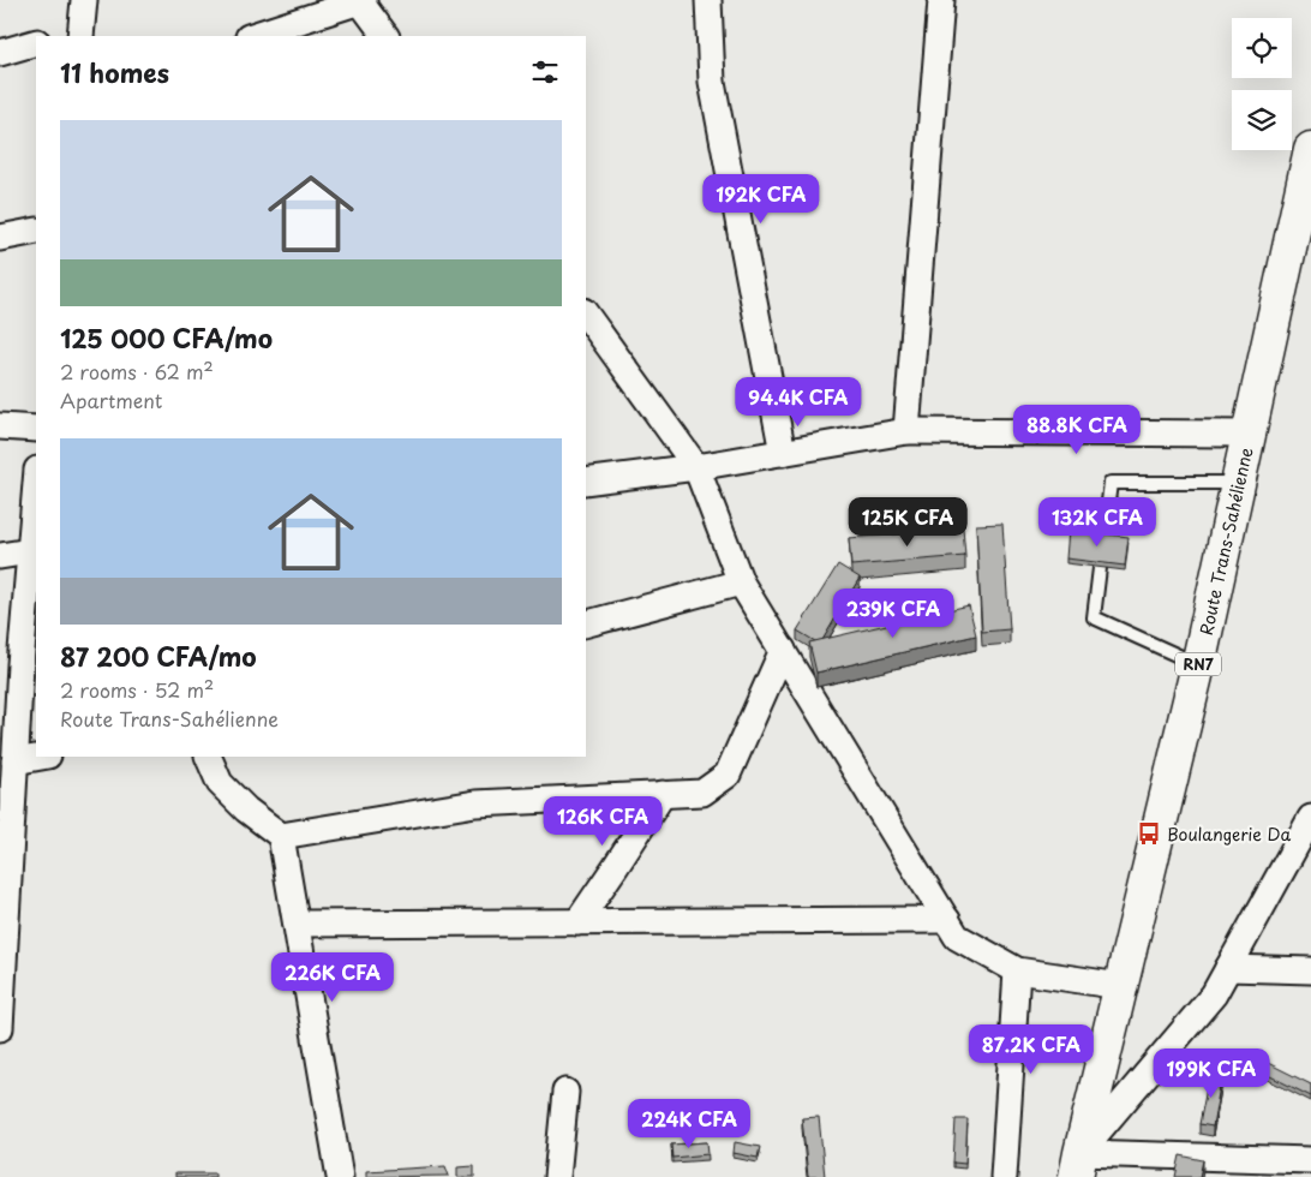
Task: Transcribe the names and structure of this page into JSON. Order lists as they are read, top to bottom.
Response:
{
  "streets": {
    "highway": ["Route Trans-Sahélienne", "RN7"]
  },
  "places": {
    "bus stop": ["Boulangerie Da"]
  },
  "page": {
    "heading": "11 homes",
    "list": [
      {
        "name": "125 000 CFA/mo",
        "note": "2 rooms · 62 m² · Apartment"
      },
      {
        "name": "87 200 CFA/mo",
        "note": "2 rooms · 52 m² · Route Trans-Sahélienne"
      }
    ],
    "price": [
      "192K CFA",
      "94.4K CFA",
      "88.8K CFA",
      "125K CFA",
      "132K CFA",
      "239K CFA",
      "126K CFA",
      "226K CFA",
      "87.2K CFA",
      "199K CFA",
      "224K CFA"
    ]
  }
}
